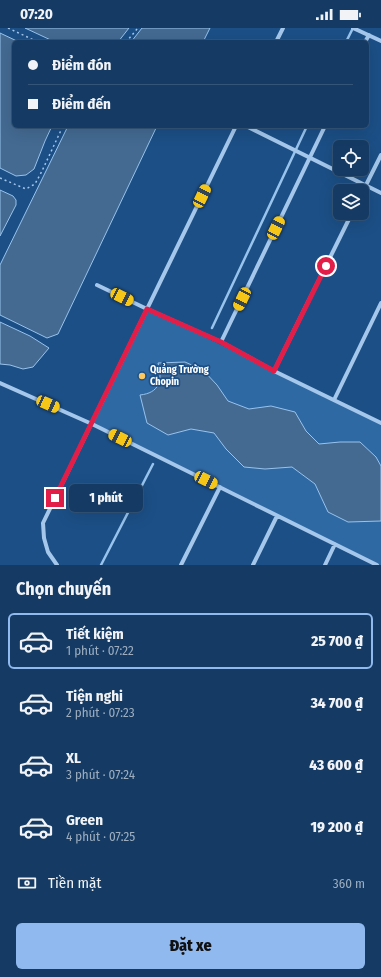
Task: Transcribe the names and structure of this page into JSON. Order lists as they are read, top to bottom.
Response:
{
  "places": ["Quảng Trường Chopin"],
  "page": {
    "status": "07:20",
    "banner": ["Điểm đón", "Điểm đến"],
    "bubble": "1 phút",
    "heading": "Chọn chuyến",
    "list": [
      {
        "name": "Tiết kiệm",
        "note": "1 phút · 07:22",
        "value": "25 700 ₫"
      },
      {
        "name": "Tiện nghi",
        "note": "2 phút · 07:23",
        "value": "34 700 ₫"
      },
      {
        "name": "XL",
        "note": "3 phút · 07:24",
        "value": "43 600 ₫"
      },
      {
        "name": "Green",
        "note": "4 phút · 07:25",
        "value": "19 200 ₫"
      }
    ],
    "pay": ["Tiền mặt", "360 m"],
    "buttons": "Đặt xe"
  }
}
